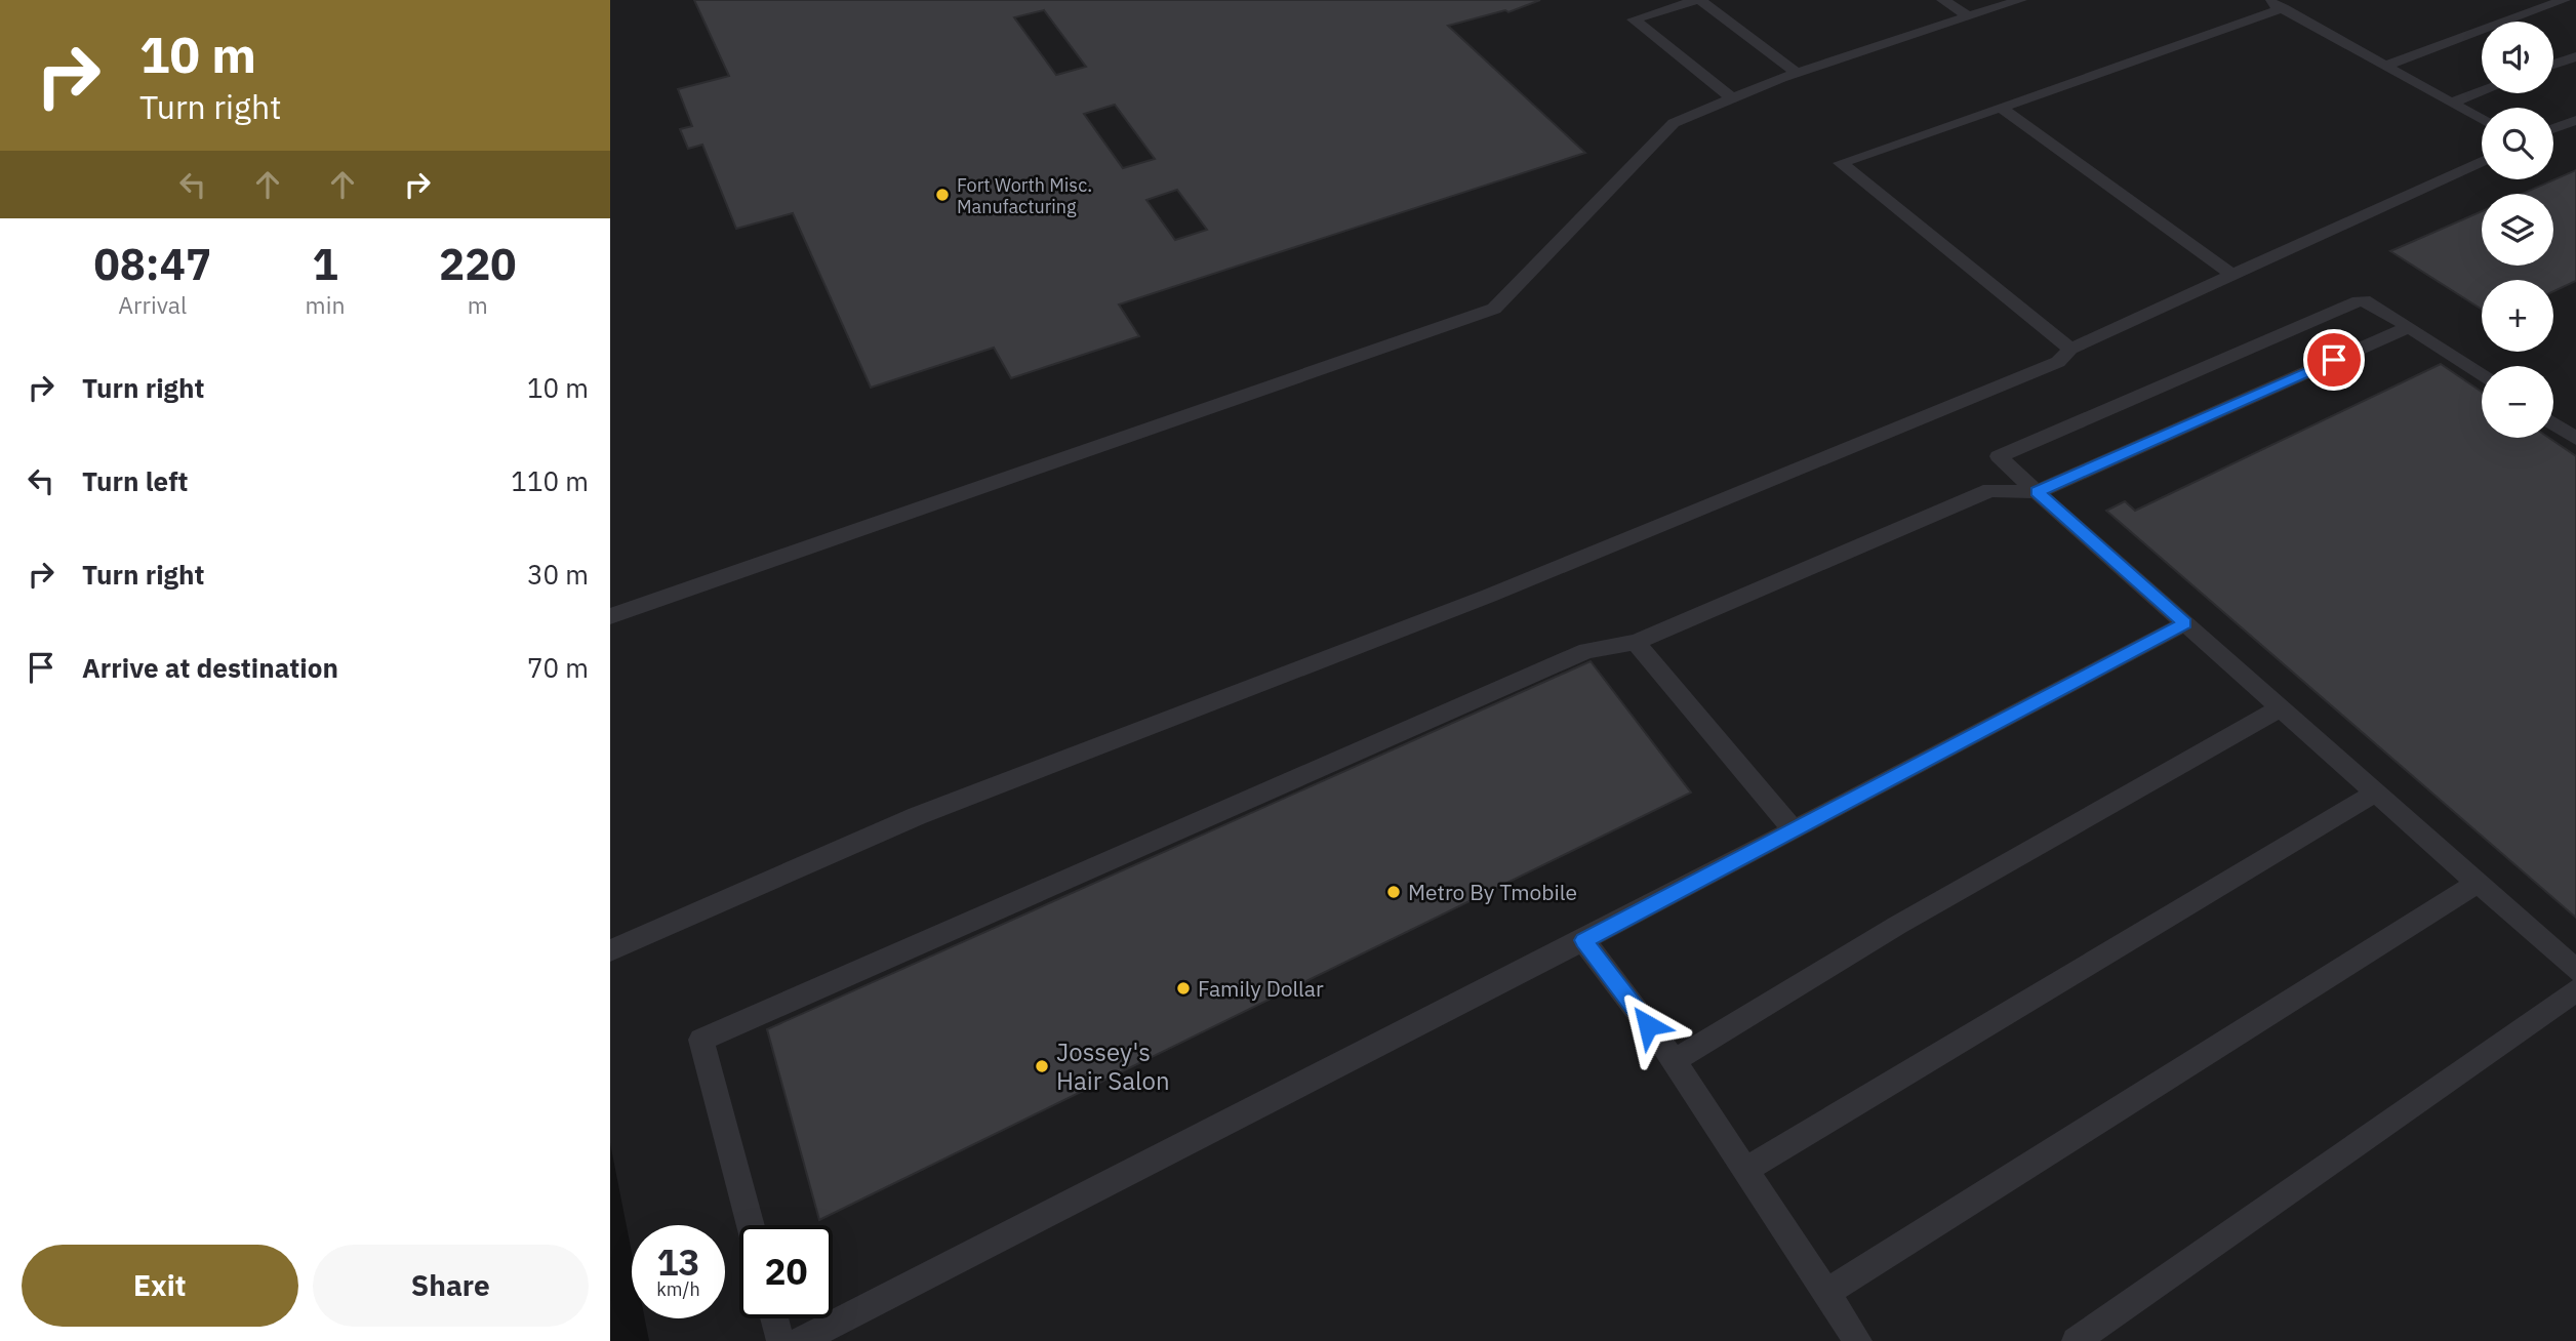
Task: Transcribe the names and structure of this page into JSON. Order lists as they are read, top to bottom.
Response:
{
  "places": [
    "Fort Worth Misc. Manufacturing",
    "Metro By Tmobile",
    "Family Dollar",
    "Jossey's Hair Salon"
  ],
  "page": {
    "turn": ["10 m", "Turn right"],
    "map_buttons": ["+", "−"],
    "eta": [
      "08:47",
      "Arrival",
      "1",
      "min",
      "220",
      "m"
    ],
    "list": [
      {
        "name": "Turn right",
        "value": "10 m"
      },
      {
        "name": "Turn left",
        "value": "110 m"
      },
      {
        "name": "Turn right",
        "value": "30 m"
      },
      {
        "name": "Arrive at destination",
        "value": "70 m"
      }
    ],
    "speed": "13 km/h",
    "limit": "20",
    "buttons": ["Exit", "Share"]
  }
}
